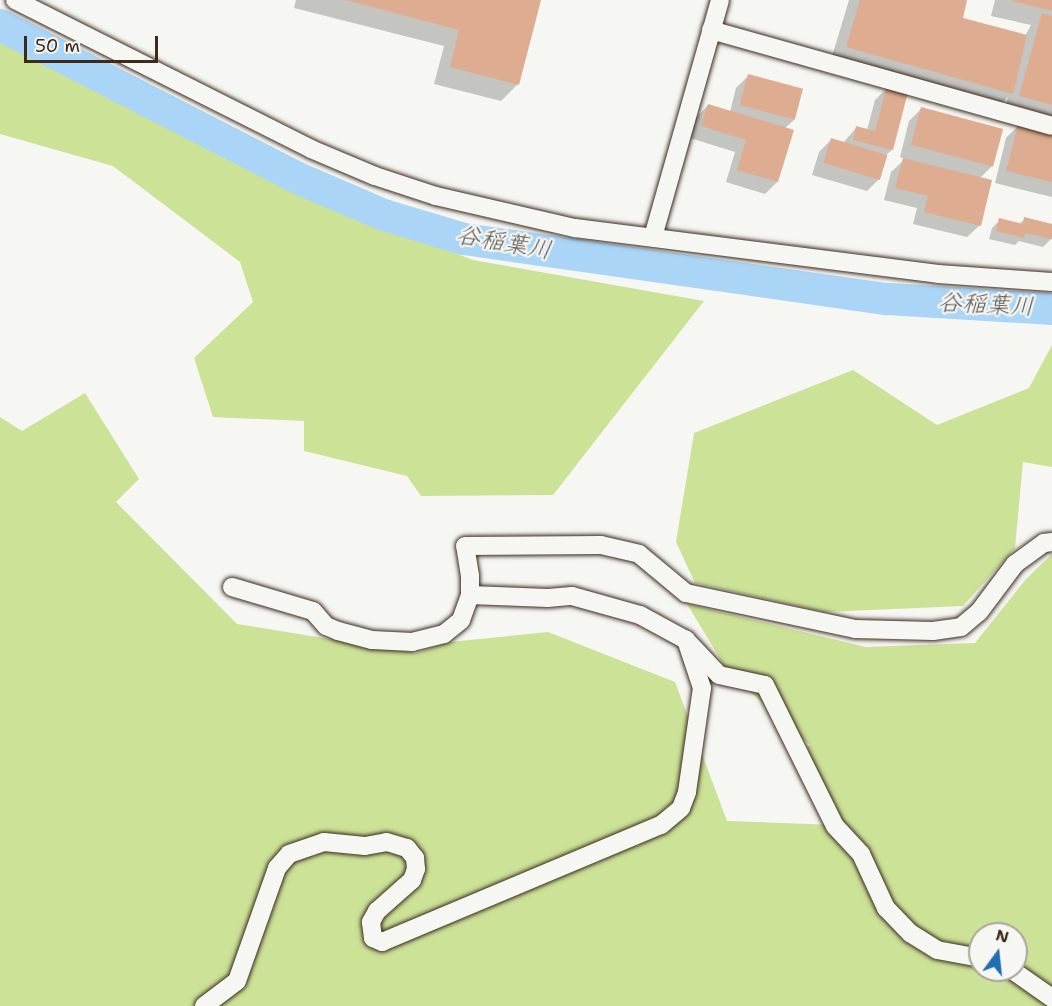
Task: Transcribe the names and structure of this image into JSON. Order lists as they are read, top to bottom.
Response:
{
  "water": ["谷稲葉川"],
  "scale_bar": "50 m",
  "north": "top"
}
